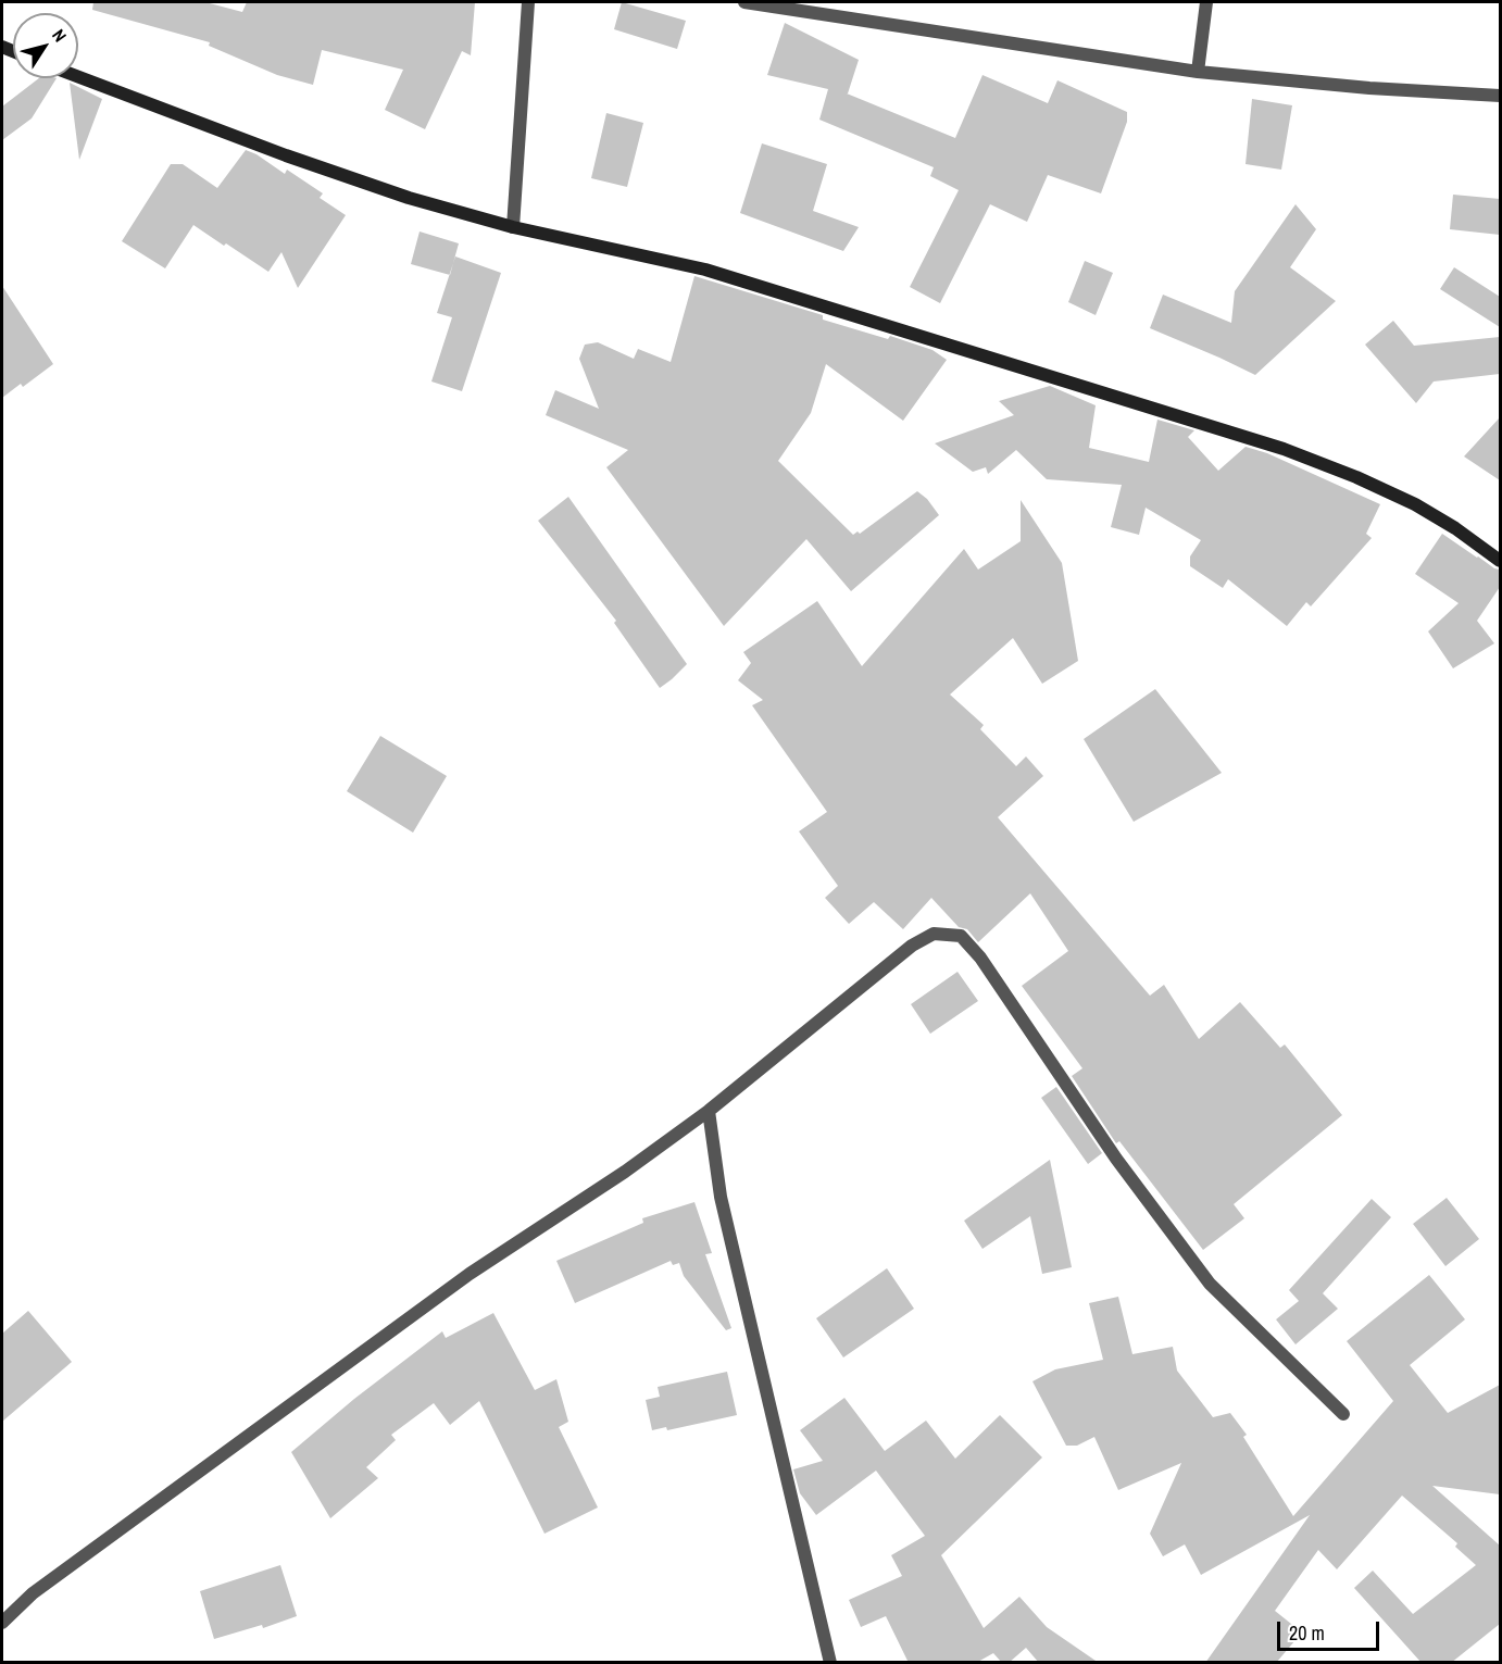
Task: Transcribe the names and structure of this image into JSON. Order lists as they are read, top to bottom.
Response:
{
  "scale_bar": "20 m",
  "north": "top right"
}
